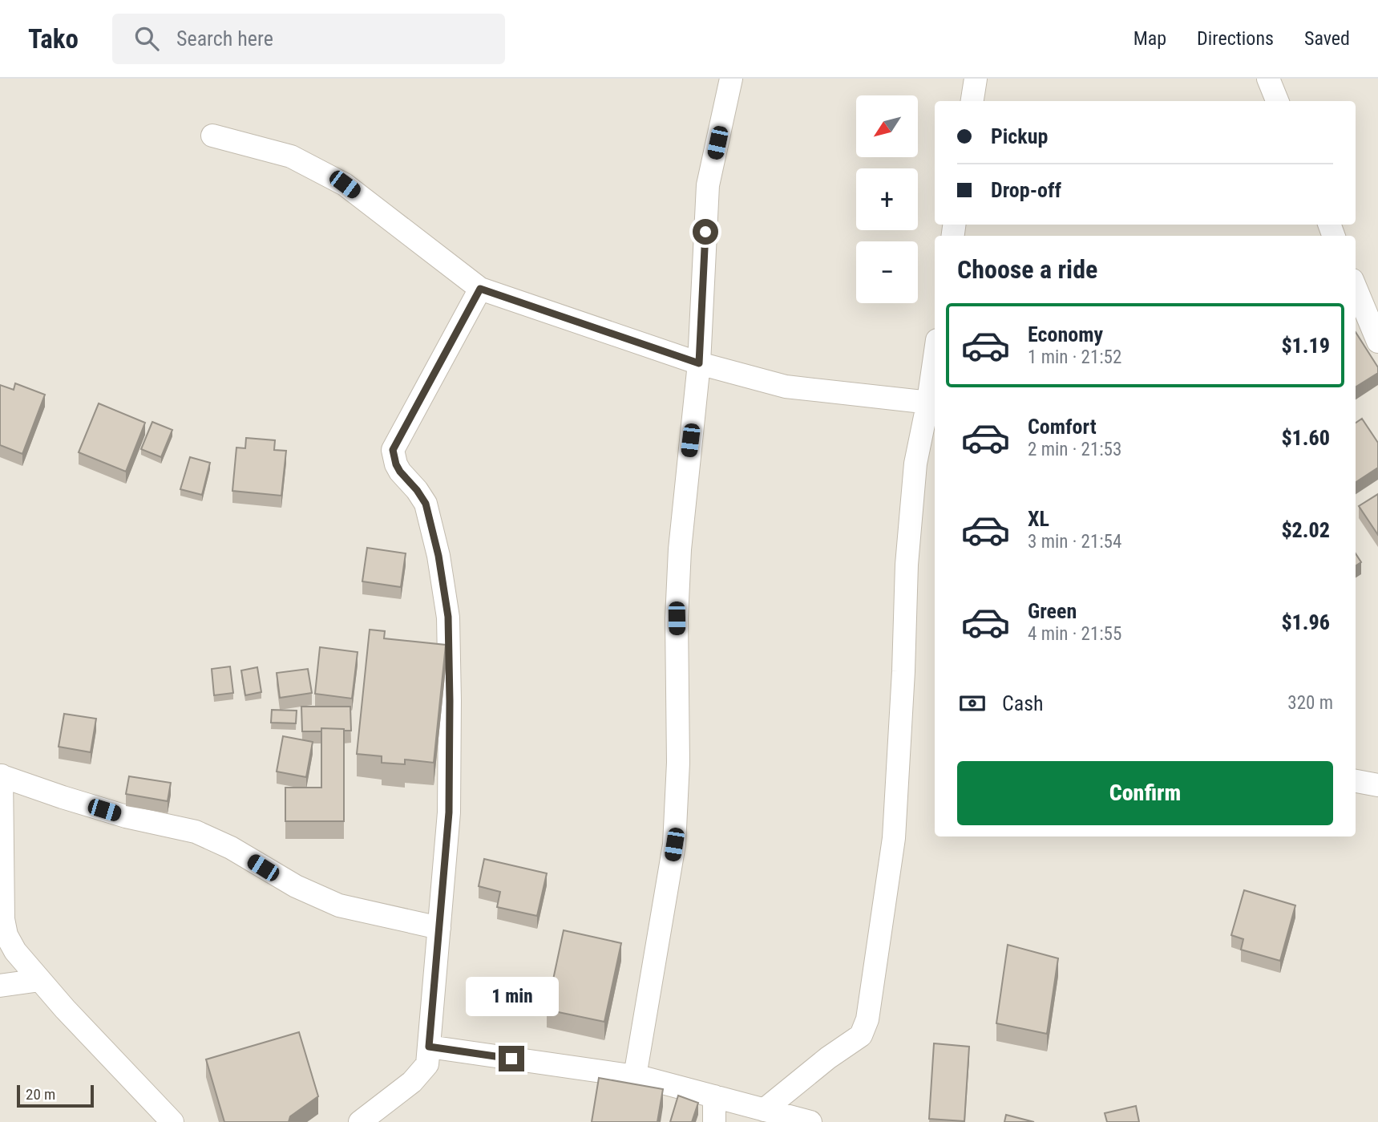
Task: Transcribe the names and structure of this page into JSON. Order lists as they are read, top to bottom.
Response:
{
  "scale_bar": "20 m",
  "north": "bottom left",
  "page": {
    "header": "Tako",
    "search": "Search here",
    "nav": ["Map", "Directions", "Saved"],
    "map_buttons": ["+", "−"],
    "banner": ["Pickup", "Drop-off"],
    "heading": "Choose a ride",
    "list": [
      {
        "name": "Economy",
        "note": "1 min · 21:52",
        "value": "$1.19"
      },
      {
        "name": "Comfort",
        "note": "2 min · 21:53",
        "value": "$1.60"
      },
      {
        "name": "XL",
        "note": "3 min · 21:54",
        "value": "$2.02"
      },
      {
        "name": "Green",
        "note": "4 min · 21:55",
        "value": "$1.96"
      }
    ],
    "pay": ["Cash", "320 m"],
    "buttons": "Confirm",
    "bubble": "1 min",
    "scale": "20 m"
  }
}
